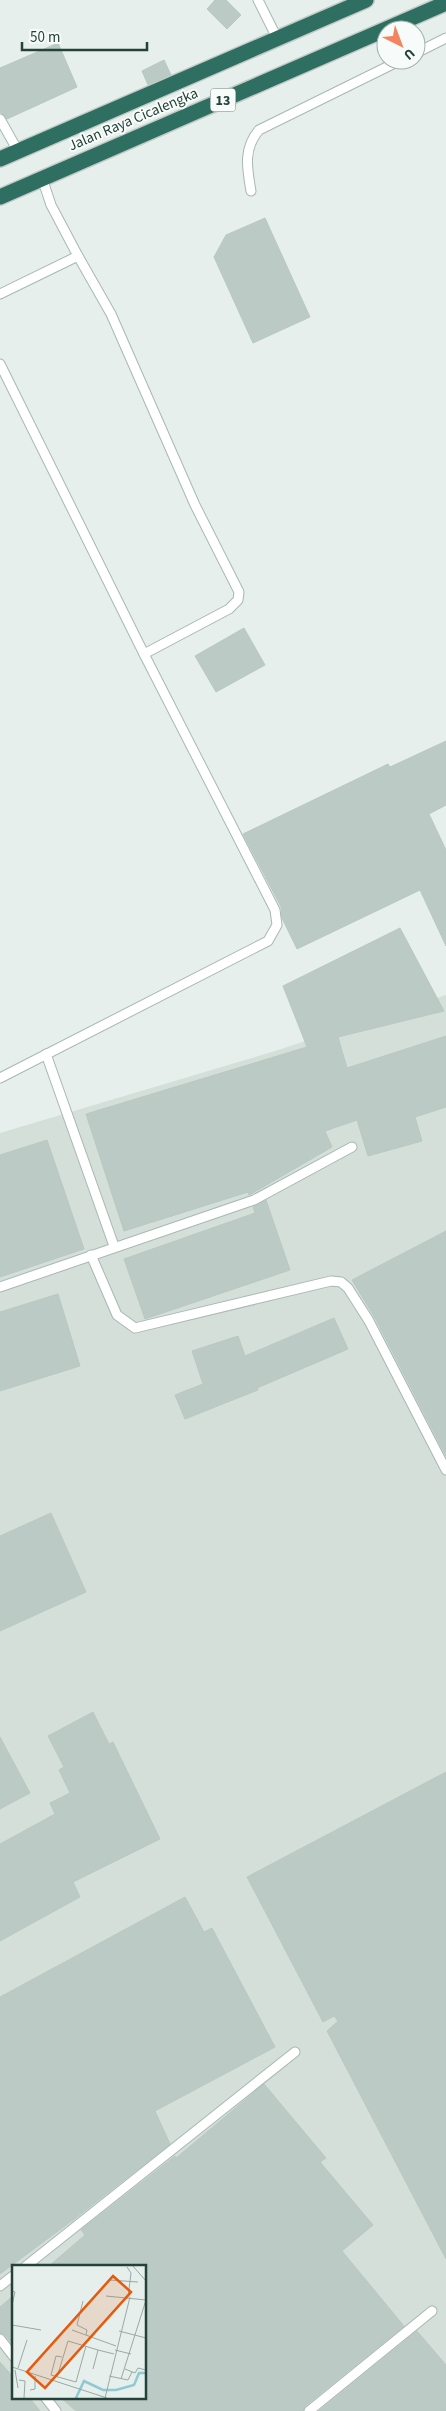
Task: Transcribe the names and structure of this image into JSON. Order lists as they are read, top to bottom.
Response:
{
  "streets": {
    "highway": ["13", "Jalan Raya Cicalengka"]
  },
  "scale_bar": "50 m",
  "north": "bottom right"
}
